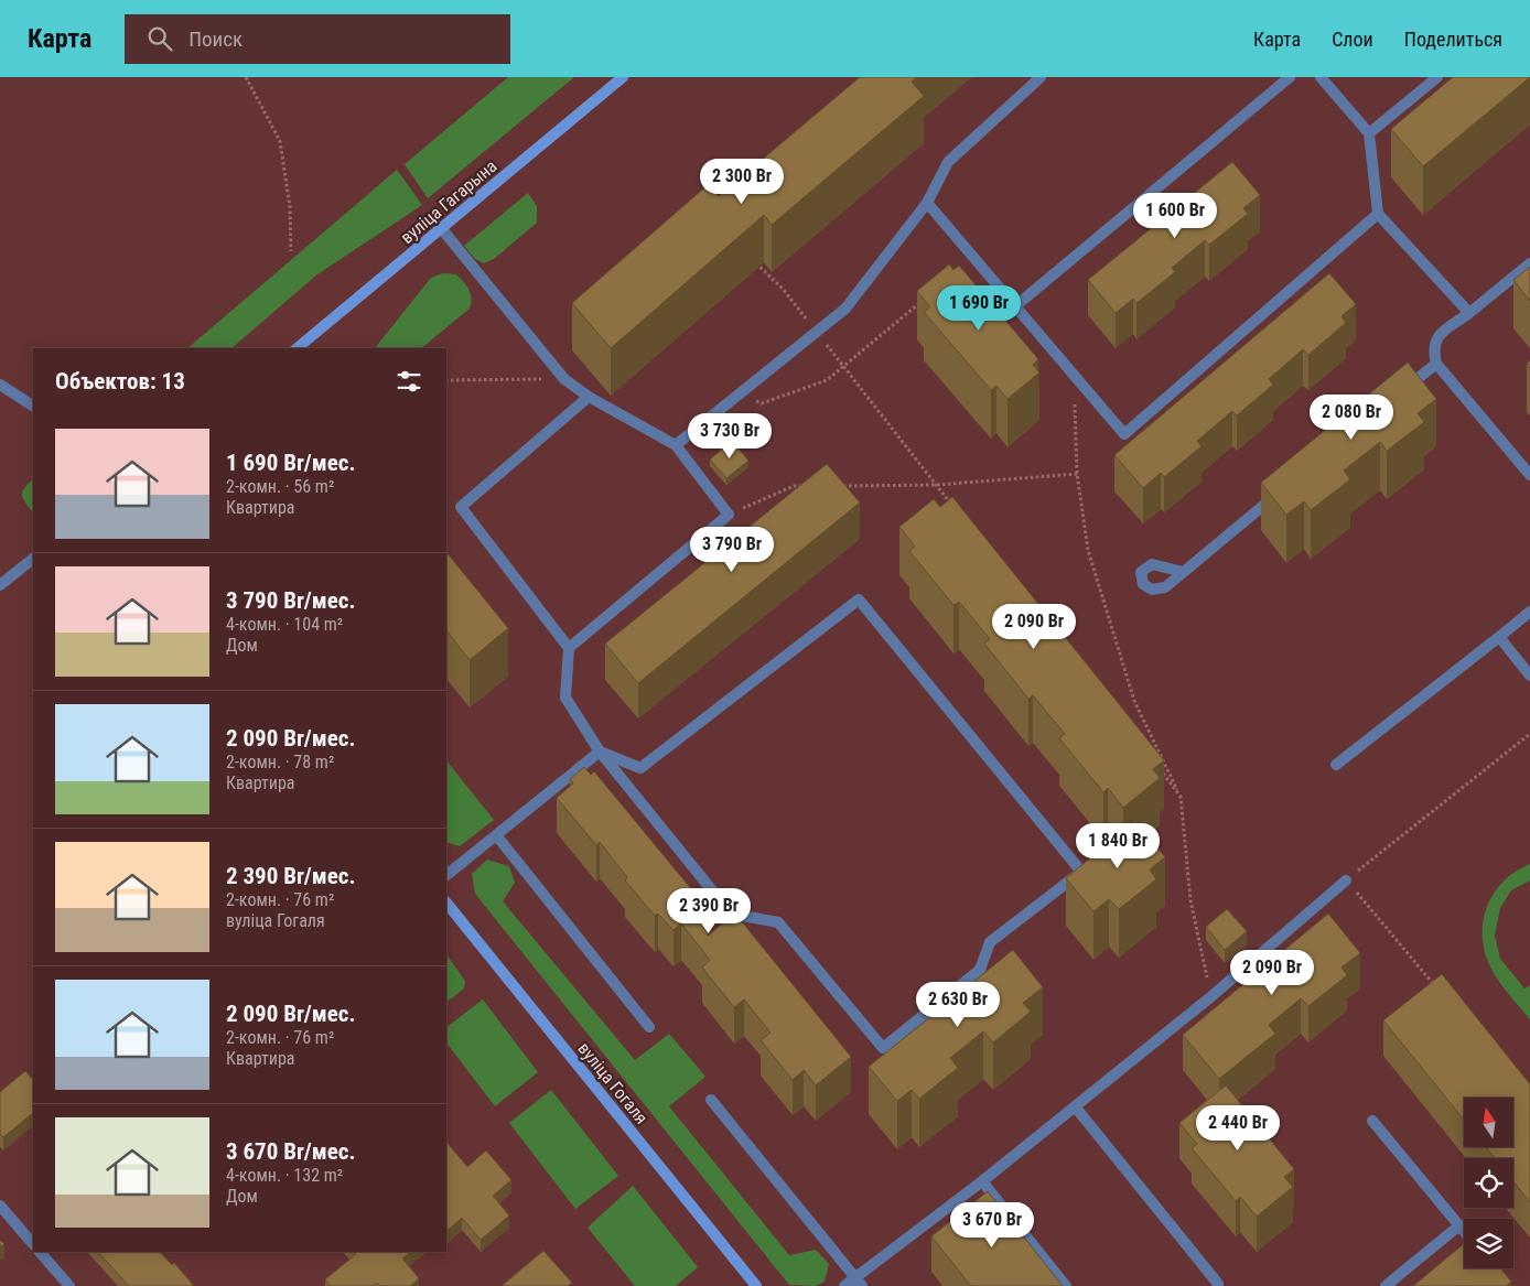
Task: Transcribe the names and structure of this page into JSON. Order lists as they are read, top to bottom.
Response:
{
  "streets": {
    "main road": ["вуліца Гагарына", "вуліца Гогаля"]
  },
  "north": "top",
  "page": {
    "header": "Карта",
    "search": "Поиск",
    "nav": ["Карта", "Слои", "Поделиться"],
    "price": [
      "2 300 Br",
      "1 600 Br",
      "1 690 Br",
      "2 080 Br",
      "3 730 Br",
      "3 790 Br",
      "2 090 Br",
      "1 840 Br",
      "2 390 Br",
      "2 090 Br",
      "2 630 Br",
      "2 440 Br",
      "3 670 Br"
    ],
    "heading": "Объектов: 13",
    "list": [
      {
        "name": "1 690 Br/мес.",
        "note": "2-комн. · 56 m² · Квартира"
      },
      {
        "name": "3 790 Br/мес.",
        "note": "4-комн. · 104 m² · Дом"
      },
      {
        "name": "2 090 Br/мес.",
        "note": "2-комн. · 78 m² · Квартира"
      },
      {
        "name": "2 390 Br/мес.",
        "note": "2-комн. · 76 m² · вуліца Гогаля"
      },
      {
        "name": "2 090 Br/мес.",
        "note": "2-комн. · 76 m² · Квартира"
      },
      {
        "name": "3 670 Br/мес.",
        "note": "4-комн. · 132 m² · Дом"
      }
    ]
  }
}
